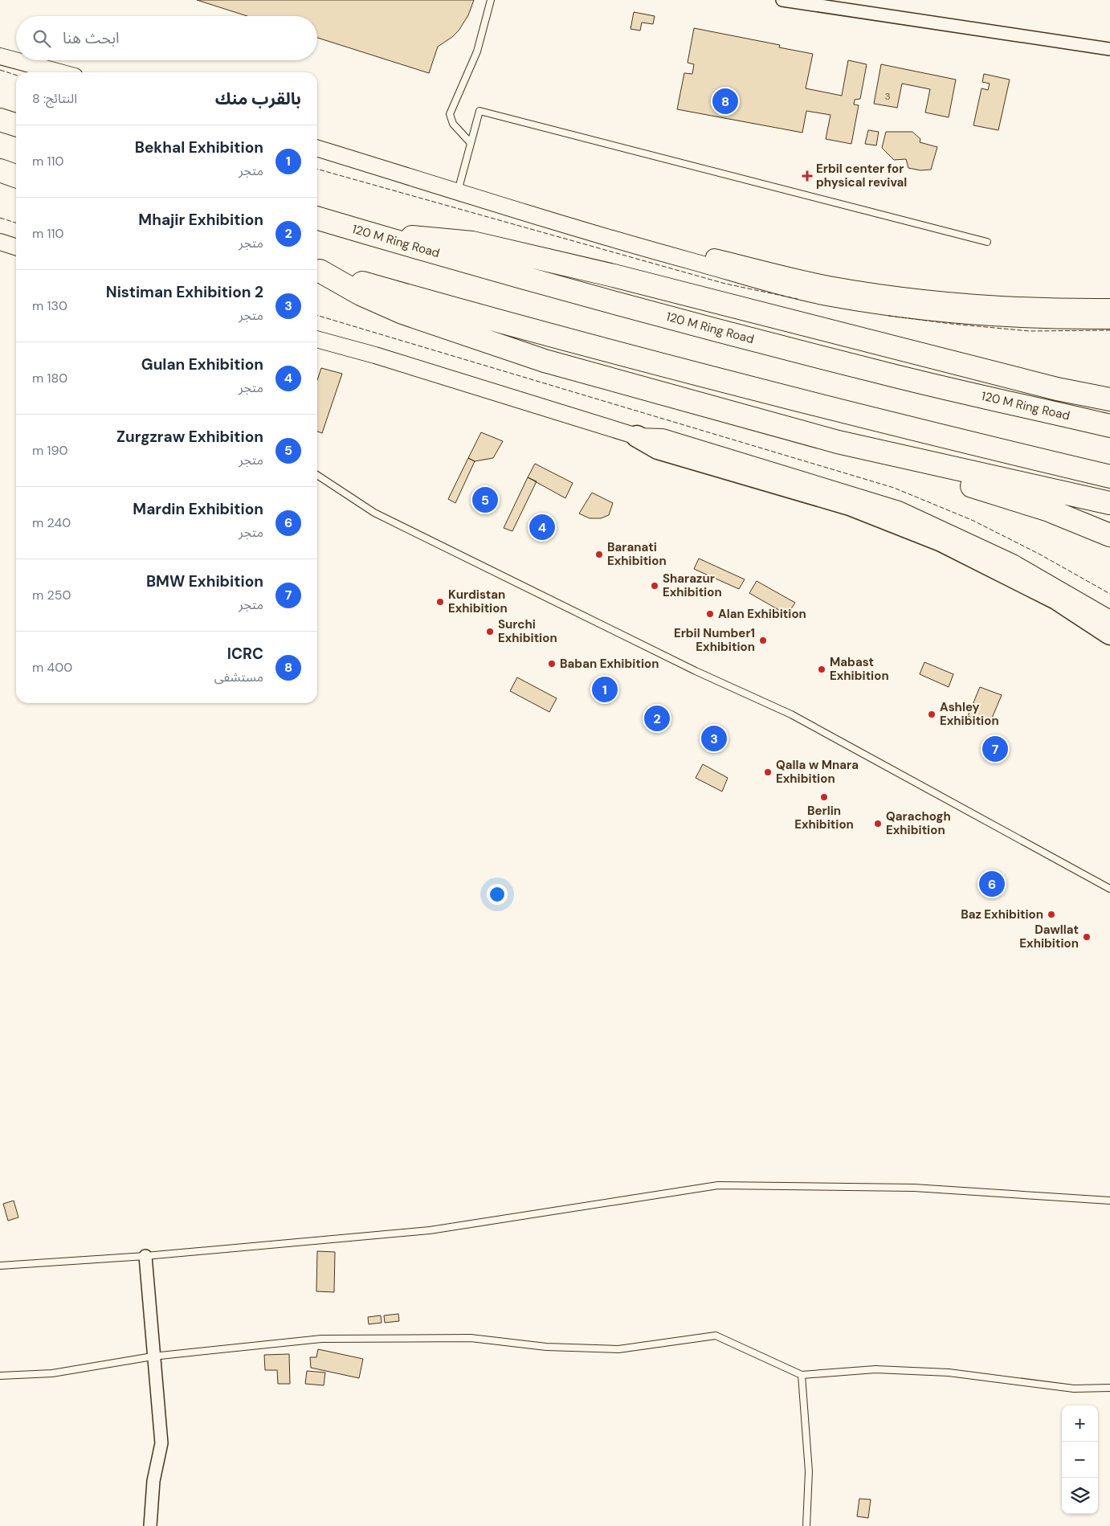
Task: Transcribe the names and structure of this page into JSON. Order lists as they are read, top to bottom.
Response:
{
  "streets": {
    "highway": ["120 M Ring Road"]
  },
  "places": {
    "health": ["Erbil center for physical revival"],
    "other": [
      "Baranati Exhibition",
      "Sharazur Exhibition",
      "Kurdistan Exhibition",
      "Alan Exhibition",
      "Surchi Exhibition",
      "Erbil Number1 Exhibition",
      "Baban Exhibition",
      "Mabast Exhibition",
      "Ashley Exhibition",
      "Qalla w Mnara Exhibition",
      "Berlin Exhibition",
      "Qarachogh Exhibition",
      "Baz Exhibition",
      "Dawllat Exhibition"
    ]
  },
  "house_numbers": ["3"],
  "page": {
    "search": "ابحث هنا",
    "heading": ["بالقرب منك", "النتائج: 8"],
    "pins": [
      "8",
      "5",
      "4",
      "1",
      "2",
      "3",
      "7",
      "6"
    ],
    "list": [
      {
        "mark": "1",
        "name": "Bekhal Exhibition",
        "note": "متجر",
        "value": "110 m"
      },
      {
        "mark": "2",
        "name": "Mhajir Exhibition",
        "note": "متجر",
        "value": "110 m"
      },
      {
        "mark": "3",
        "name": "Nistiman Exhibition 2",
        "note": "متجر",
        "value": "130 m"
      },
      {
        "mark": "4",
        "name": "Gulan Exhibition",
        "note": "متجر",
        "value": "180 m"
      },
      {
        "mark": "5",
        "name": "Zurgzraw Exhibition",
        "note": "متجر",
        "value": "190 m"
      },
      {
        "mark": "6",
        "name": "Mardin Exhibition",
        "note": "متجر",
        "value": "240 m"
      },
      {
        "mark": "7",
        "name": "BMW Exhibition",
        "note": "متجر",
        "value": "250 m"
      },
      {
        "mark": "8",
        "name": "ICRC",
        "note": "مستشفى",
        "value": "400 m"
      }
    ],
    "map_buttons": ["+", "−"]
  }
}
